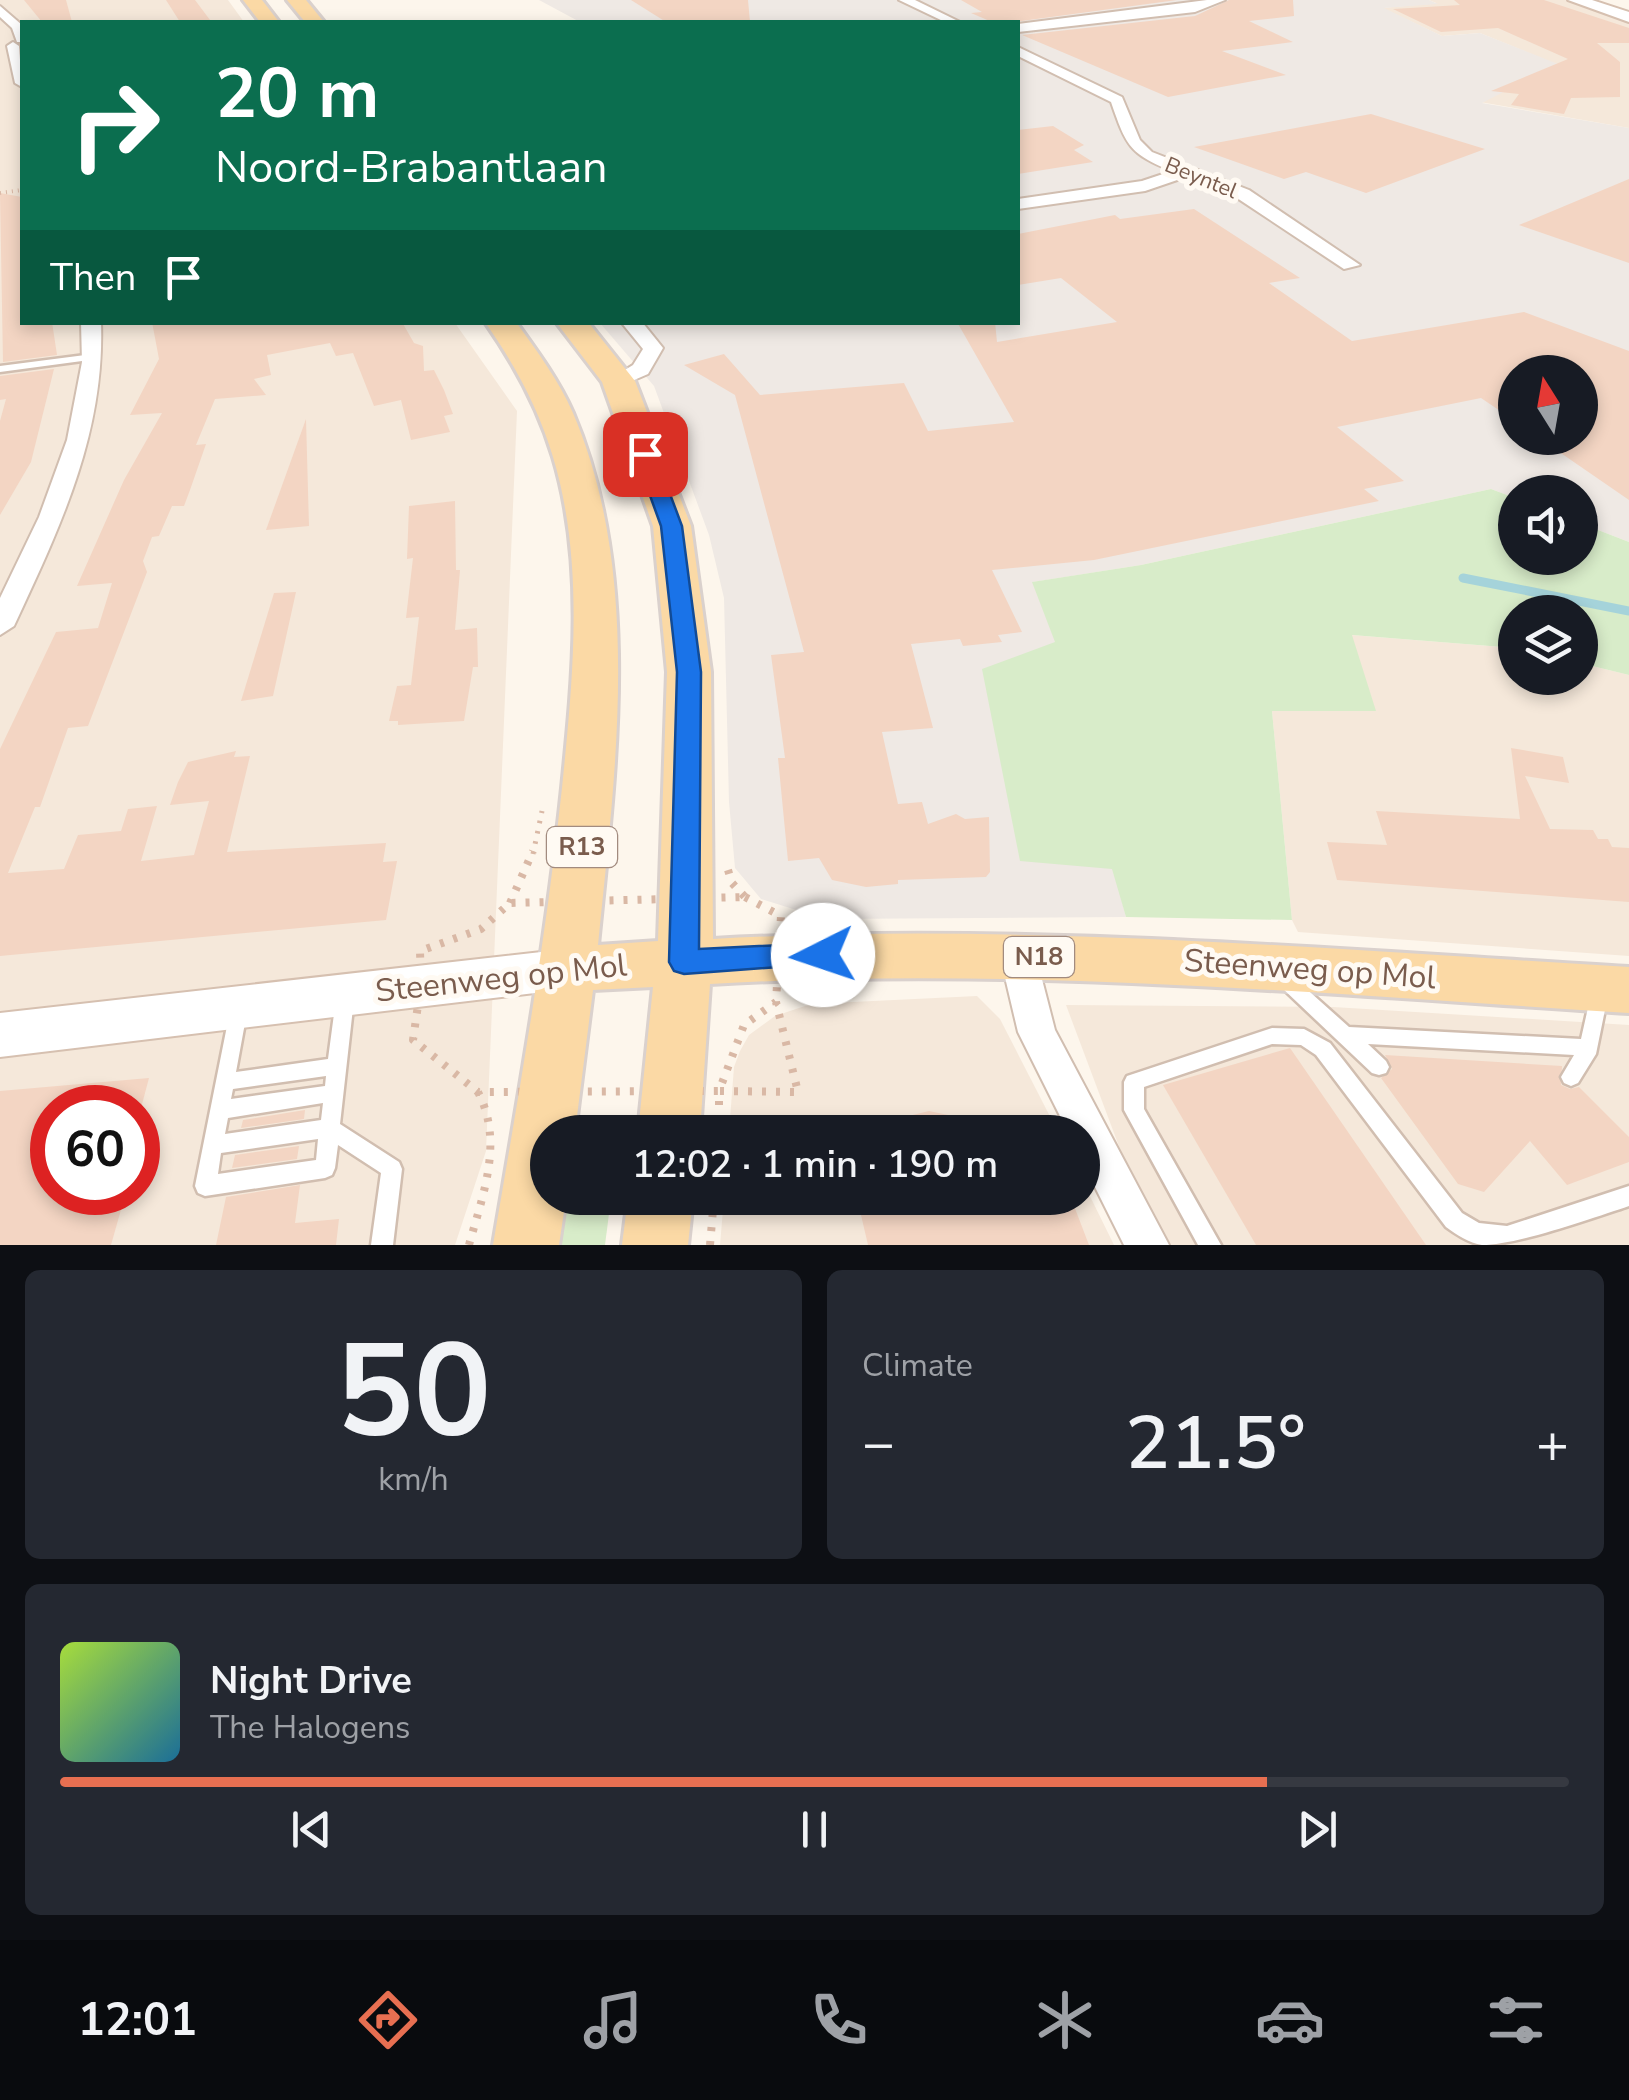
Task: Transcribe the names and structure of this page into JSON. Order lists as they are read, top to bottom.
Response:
{
  "streets": {
    "main road": ["R13", "N18", "Steenweg op Mol"],
    "street": ["Beyntel"]
  },
  "crossings": [
    ["R13", "Steenweg op Mol"]
  ],
  "north": "top",
  "page": {
    "turn": ["20 m", "Noord-Brabantlaan"],
    "then": "Then",
    "limit": "60",
    "trip": "12:02 · 1 min · 190 m",
    "tile": [
      ["50", "km/h"],
      "Climate"
    ],
    "heat": ["−", "21.5°", "+"],
    "song": ["Night Drive", "The Halogens"],
    "tabs": "12:01"
  }
}
